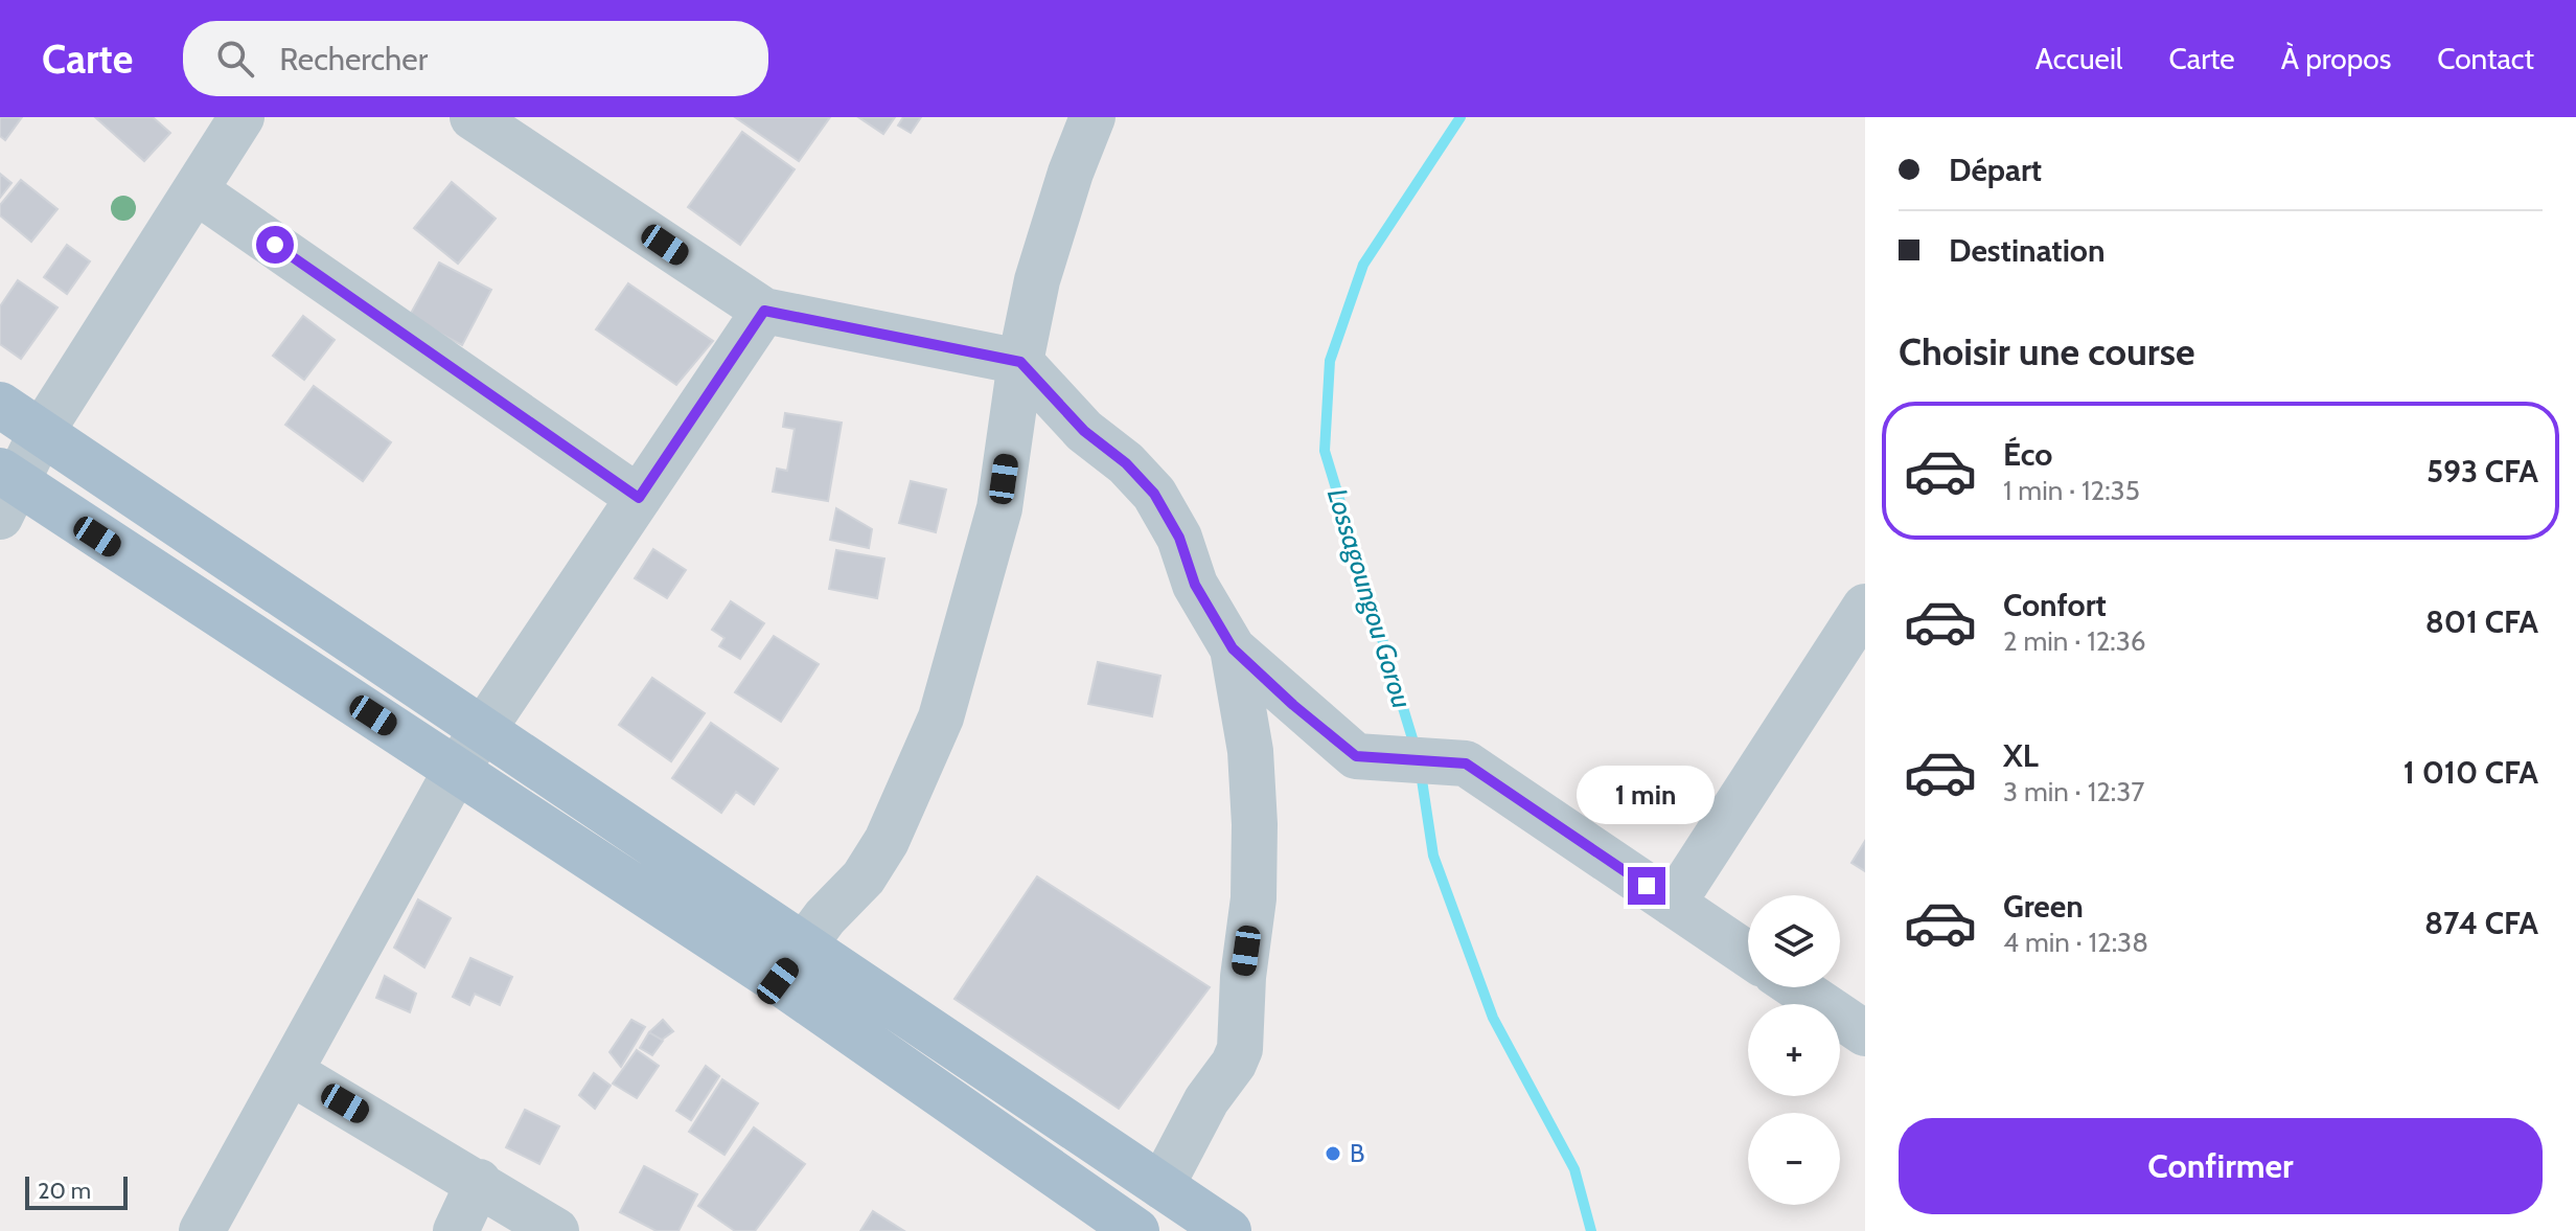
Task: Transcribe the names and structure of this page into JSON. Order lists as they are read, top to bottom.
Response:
{
  "water": ["Lossagoungou Gorou"],
  "places": ["B"],
  "scale_bar": "20 m",
  "page": {
    "header": "Carte",
    "search": "Rechercher",
    "nav": [
      "Accueil",
      "Carte",
      "À propos",
      "Contact"
    ],
    "banner": ["Départ", "Destination"],
    "heading": "Choisir une course",
    "list": [
      {
        "name": "Éco",
        "note": "1 min · 12:35",
        "value": "593 CFA"
      },
      {
        "name": "Confort",
        "note": "2 min · 12:36",
        "value": "801 CFA"
      },
      {
        "name": "XL",
        "note": "3 min · 12:37",
        "value": "1 010 CFA"
      },
      {
        "name": "Green",
        "note": "4 min · 12:38",
        "value": "874 CFA"
      }
    ],
    "bubble": "1 min",
    "map_buttons": ["+", "−"],
    "buttons": "Confirmer",
    "scale": "20 m"
  }
}
